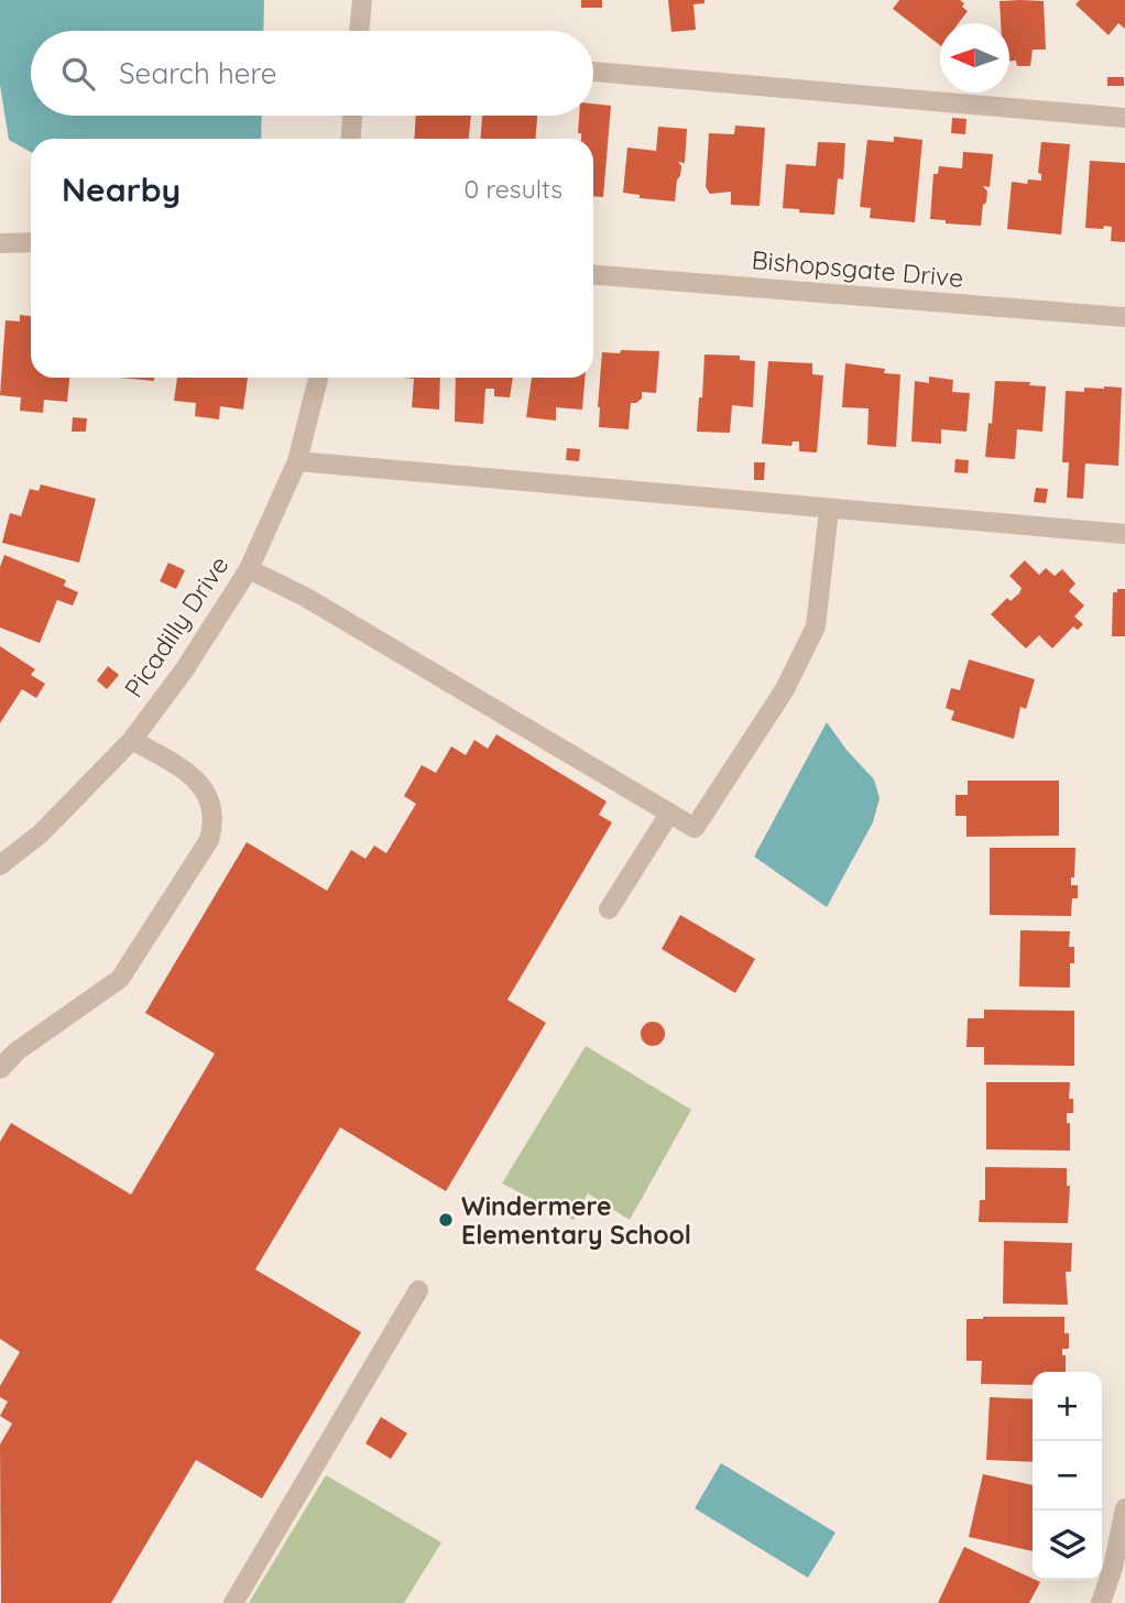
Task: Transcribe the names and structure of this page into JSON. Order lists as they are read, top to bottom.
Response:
{
  "streets": {
    "street": ["Bishopsgate Drive", "Picadilly Drive"]
  },
  "places": ["Windermere Elementary School"],
  "north": "left",
  "page": {
    "search": "Search here",
    "heading": ["Nearby", "0 results"],
    "map_buttons": ["+", "−"]
  }
}
